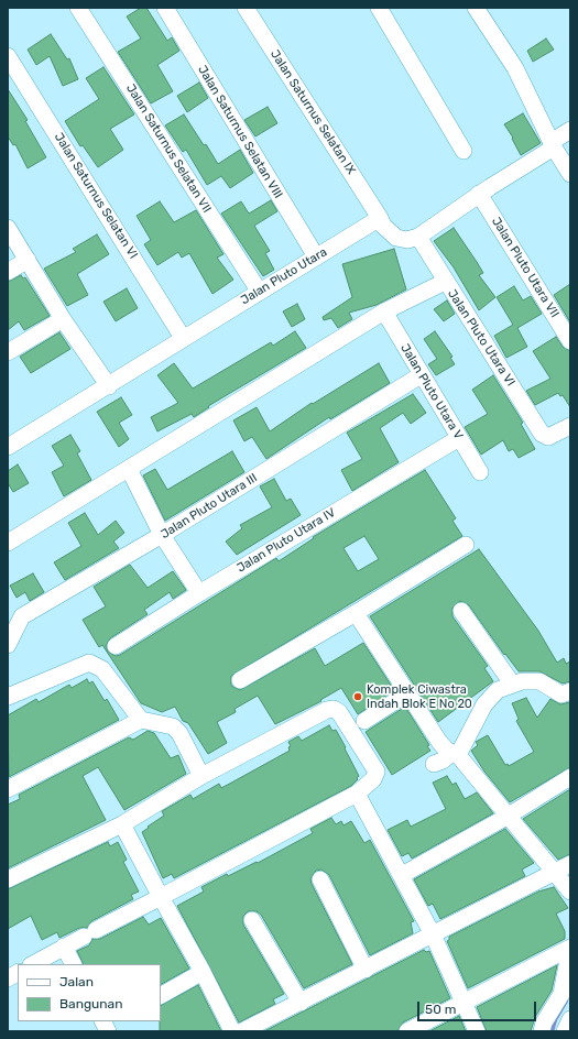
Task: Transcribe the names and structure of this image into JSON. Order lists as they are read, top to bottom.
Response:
{
  "streets": {
    "street": [
      "Jalan Saturnus Selatan IX",
      "Jalan Saturnus Selatan VIII",
      "Jalan Saturnus Selatan VII",
      "Jalan Saturnus Selatan VI",
      "Jalan Pluto Utara VII",
      "Jalan Pluto Utara",
      "Jalan Pluto Utara VI",
      "Jalan Pluto Utara V",
      "Jalan Pluto Utara III",
      "Jalan Pluto Utara IV"
    ]
  },
  "crossings": [
    ["Jalan Saturnus Selatan IX", "Jalan Pluto Utara"],
    ["Jalan Saturnus Selatan VIII", "Jalan Pluto Utara"],
    ["Jalan Saturnus Selatan VII", "Jalan Pluto Utara"],
    ["Jalan Saturnus Selatan VI", "Jalan Pluto Utara"],
    ["Jalan Pluto Utara V", "Jalan Pluto Utara III"],
    ["Jalan Pluto Utara V", "Jalan Pluto Utara IV"]
  ],
  "places": ["Komplek Ciwastra Indah Blok E No 20"],
  "legend": ["Jalan", "Bangunan"],
  "scale_bar": "50 m"
}
